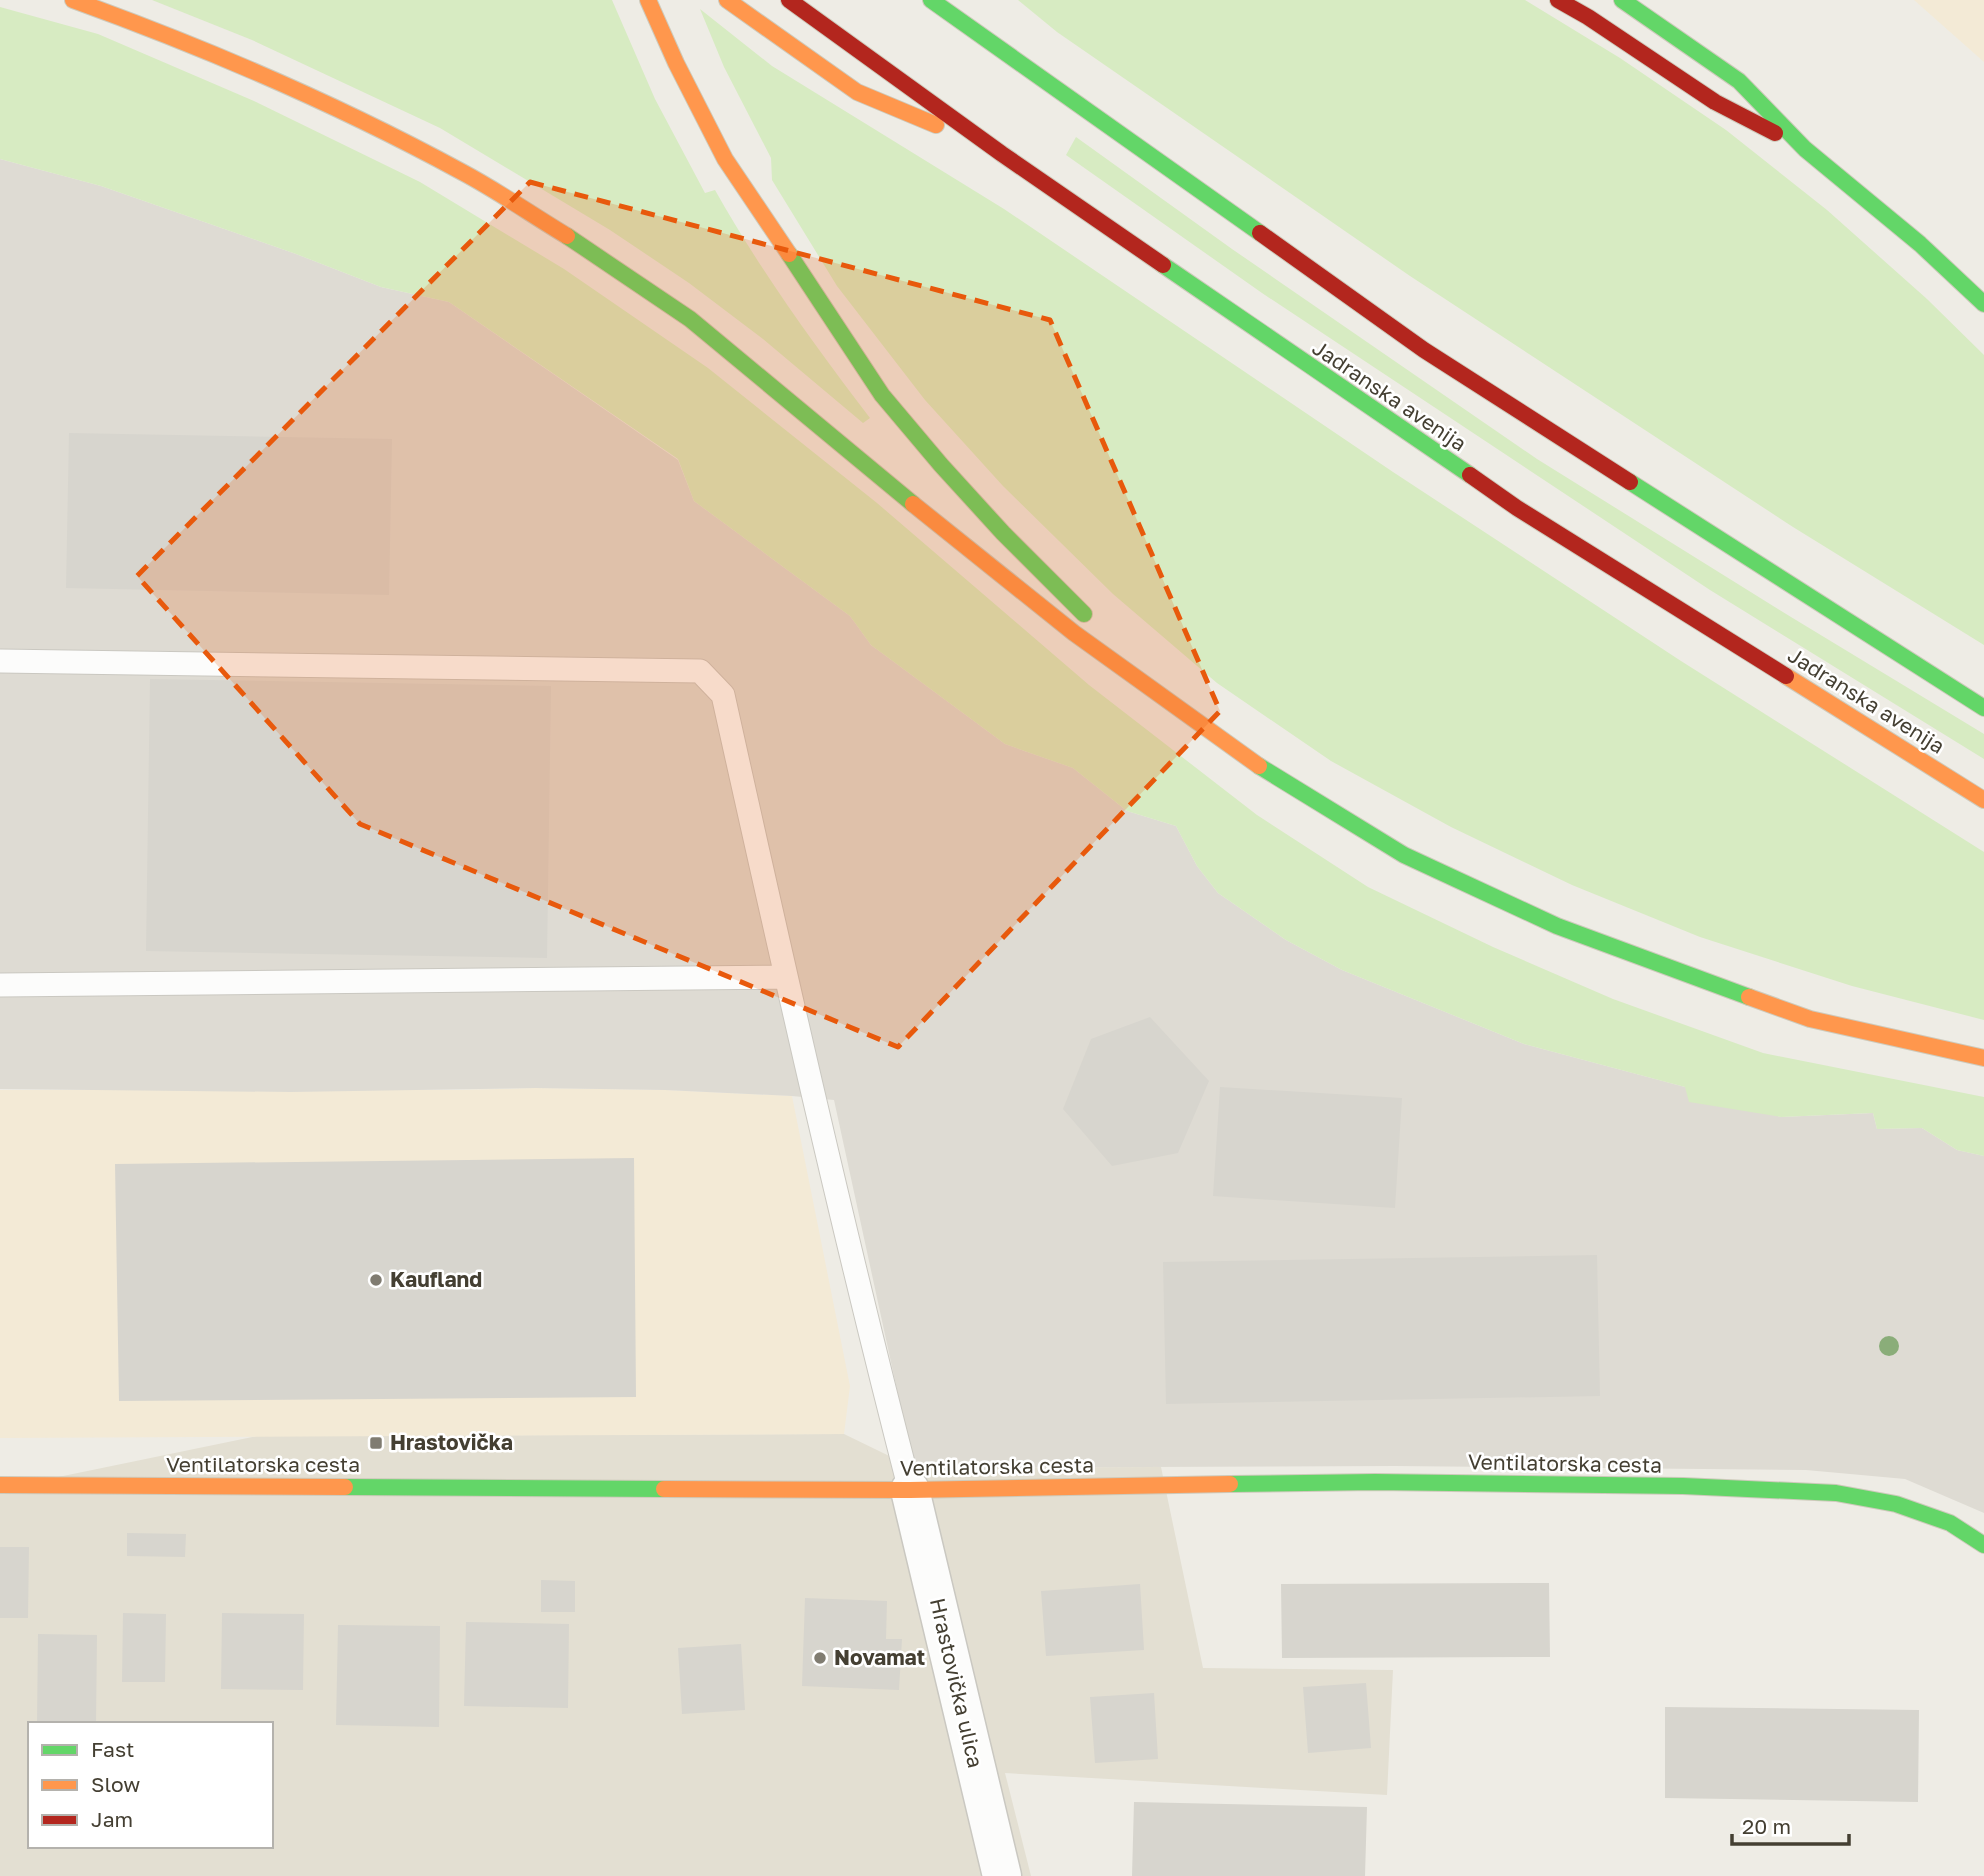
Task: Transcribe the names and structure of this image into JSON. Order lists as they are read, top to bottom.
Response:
{
  "streets": {
    "main road": ["Jadranska avenija", "Ventilatorska cesta"],
    "street": ["Hrastovička ulica"]
  },
  "crossings": [
    ["Ventilatorska cesta", "Hrastovička ulica"]
  ],
  "places": {
    "other": ["Kaufland", "Novamat"],
    "transit": ["Hrastovička"]
  },
  "legend": ["Fast", "Slow", "Jam"],
  "scale_bar": "20 m"
}
